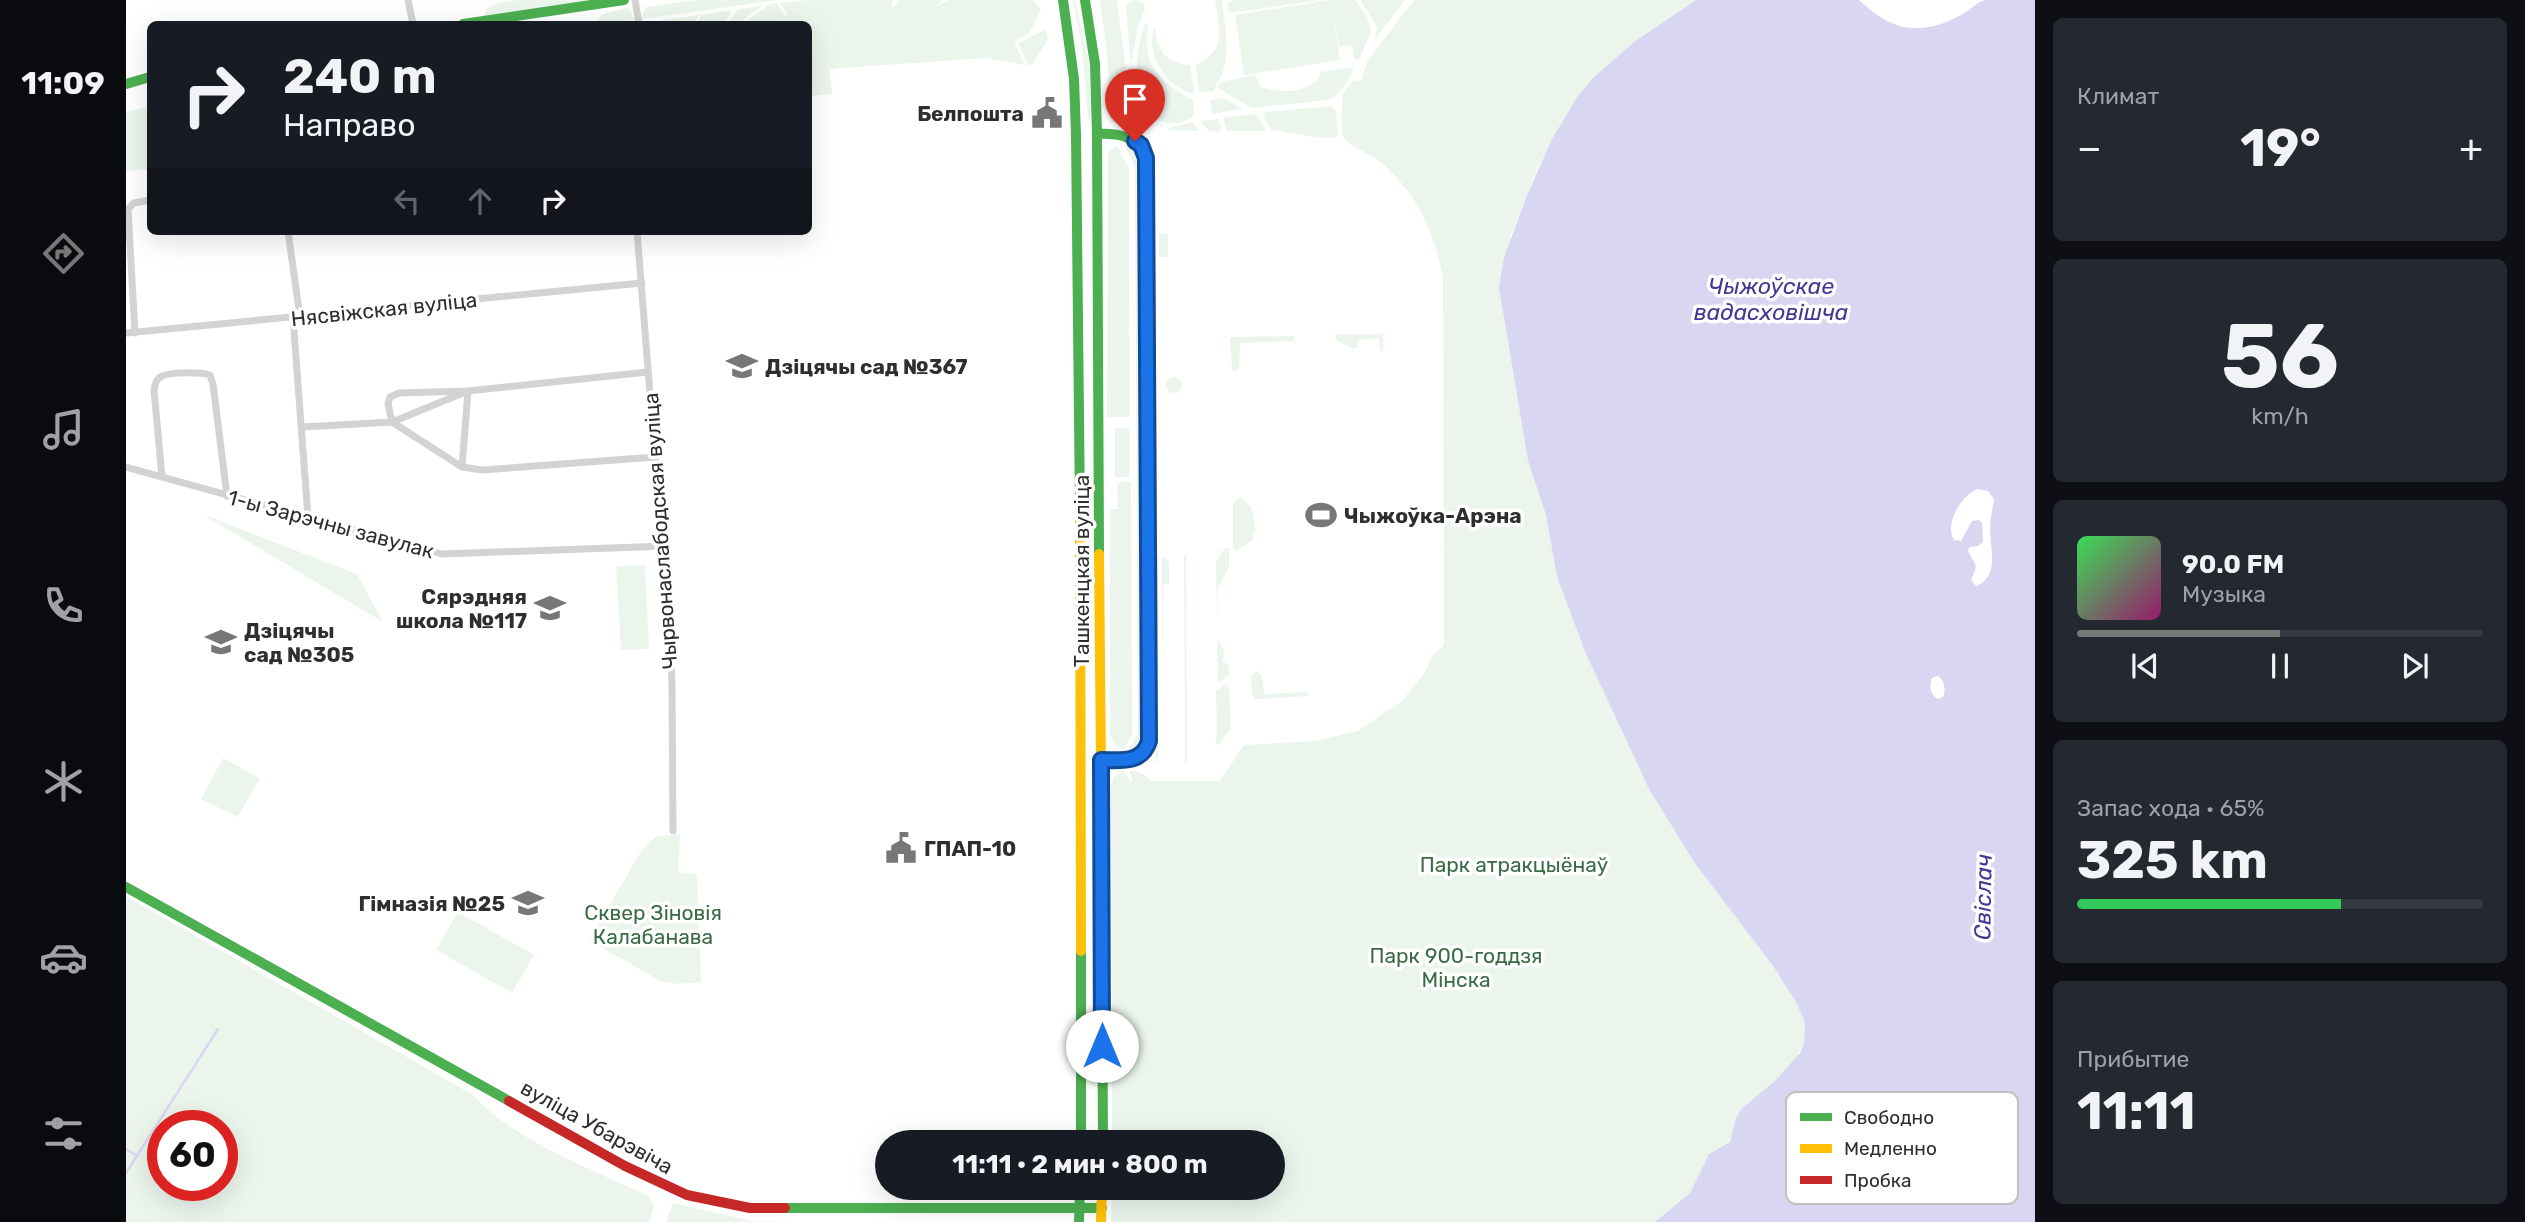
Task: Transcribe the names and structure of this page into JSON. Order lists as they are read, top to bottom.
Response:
{
  "streets": {
    "main road": ["Ташкенцкая вуліца", "вуліца Убарэвіча"],
    "street": ["Нясвіжская вуліца", "1-ы Зарэчны завулак", "Чырвонаслабодская вуліца"]
  },
  "crossings": [
    ["Нясвіжская вуліца", "Чырвонаслабодская вуліца"],
    ["1-ы Зарэчны завулак", "Чырвонаслабодская вуліца"]
  ],
  "water": ["Чыжоўскае вадасховішча", "Свіслач"],
  "parks": ["Парк атракцыёнаў", "Сквер Зіновія Калабанава", "Парк 900-годдзя Мінска"],
  "places": {
    "public building": ["Белпошта", "ГПАП-10"],
    "school or university": [
      "Дзіцячы сад №367",
      "Сярэдняя школа №117",
      "Дзіцячы сад №305",
      "Гімназія №25"
    ],
    "sports": ["Чыжоўка-Арэна"]
  },
  "legend": ["Свободно", "Медленно", "Пробка"],
  "page": {
    "tabs": "11:09",
    "tile": [
      "Климат",
      ["56", "km/h"],
      ["Запас хода · 65%", "325 km"],
      ["Прибытие", "11:11"]
    ],
    "turn": ["240 m", "Направо"],
    "heat": ["−", "19°", "+"],
    "song": ["90.0 FM", "Музыка"],
    "limit": "60",
    "trip": "11:11 · 2 мин · 800 m"
  }
}
